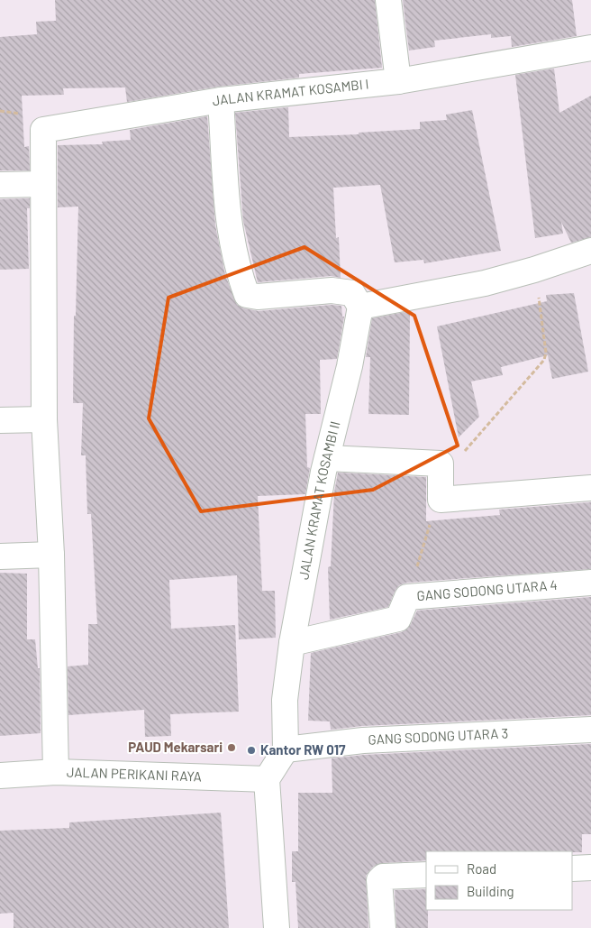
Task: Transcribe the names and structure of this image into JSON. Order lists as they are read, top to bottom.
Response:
{
  "streets": {
    "street": [
      "JALAN KRAMAT KOSAMBI I",
      "JALAN KRAMAT KOSAMBI II",
      "GANG SODONG UTARA 4",
      "GANG SODONG UTARA 3",
      "JALAN PERIKANI RAYA"
    ]
  },
  "crossings": [
    ["JALAN KRAMAT KOSAMBI II", "GANG SODONG UTARA 4"],
    ["JALAN KRAMAT KOSAMBI II", "GANG SODONG UTARA 3"]
  ],
  "places": ["PAUD Mekarsari", "Kantor RW 017"],
  "legend": ["Road", "Building"]
}
